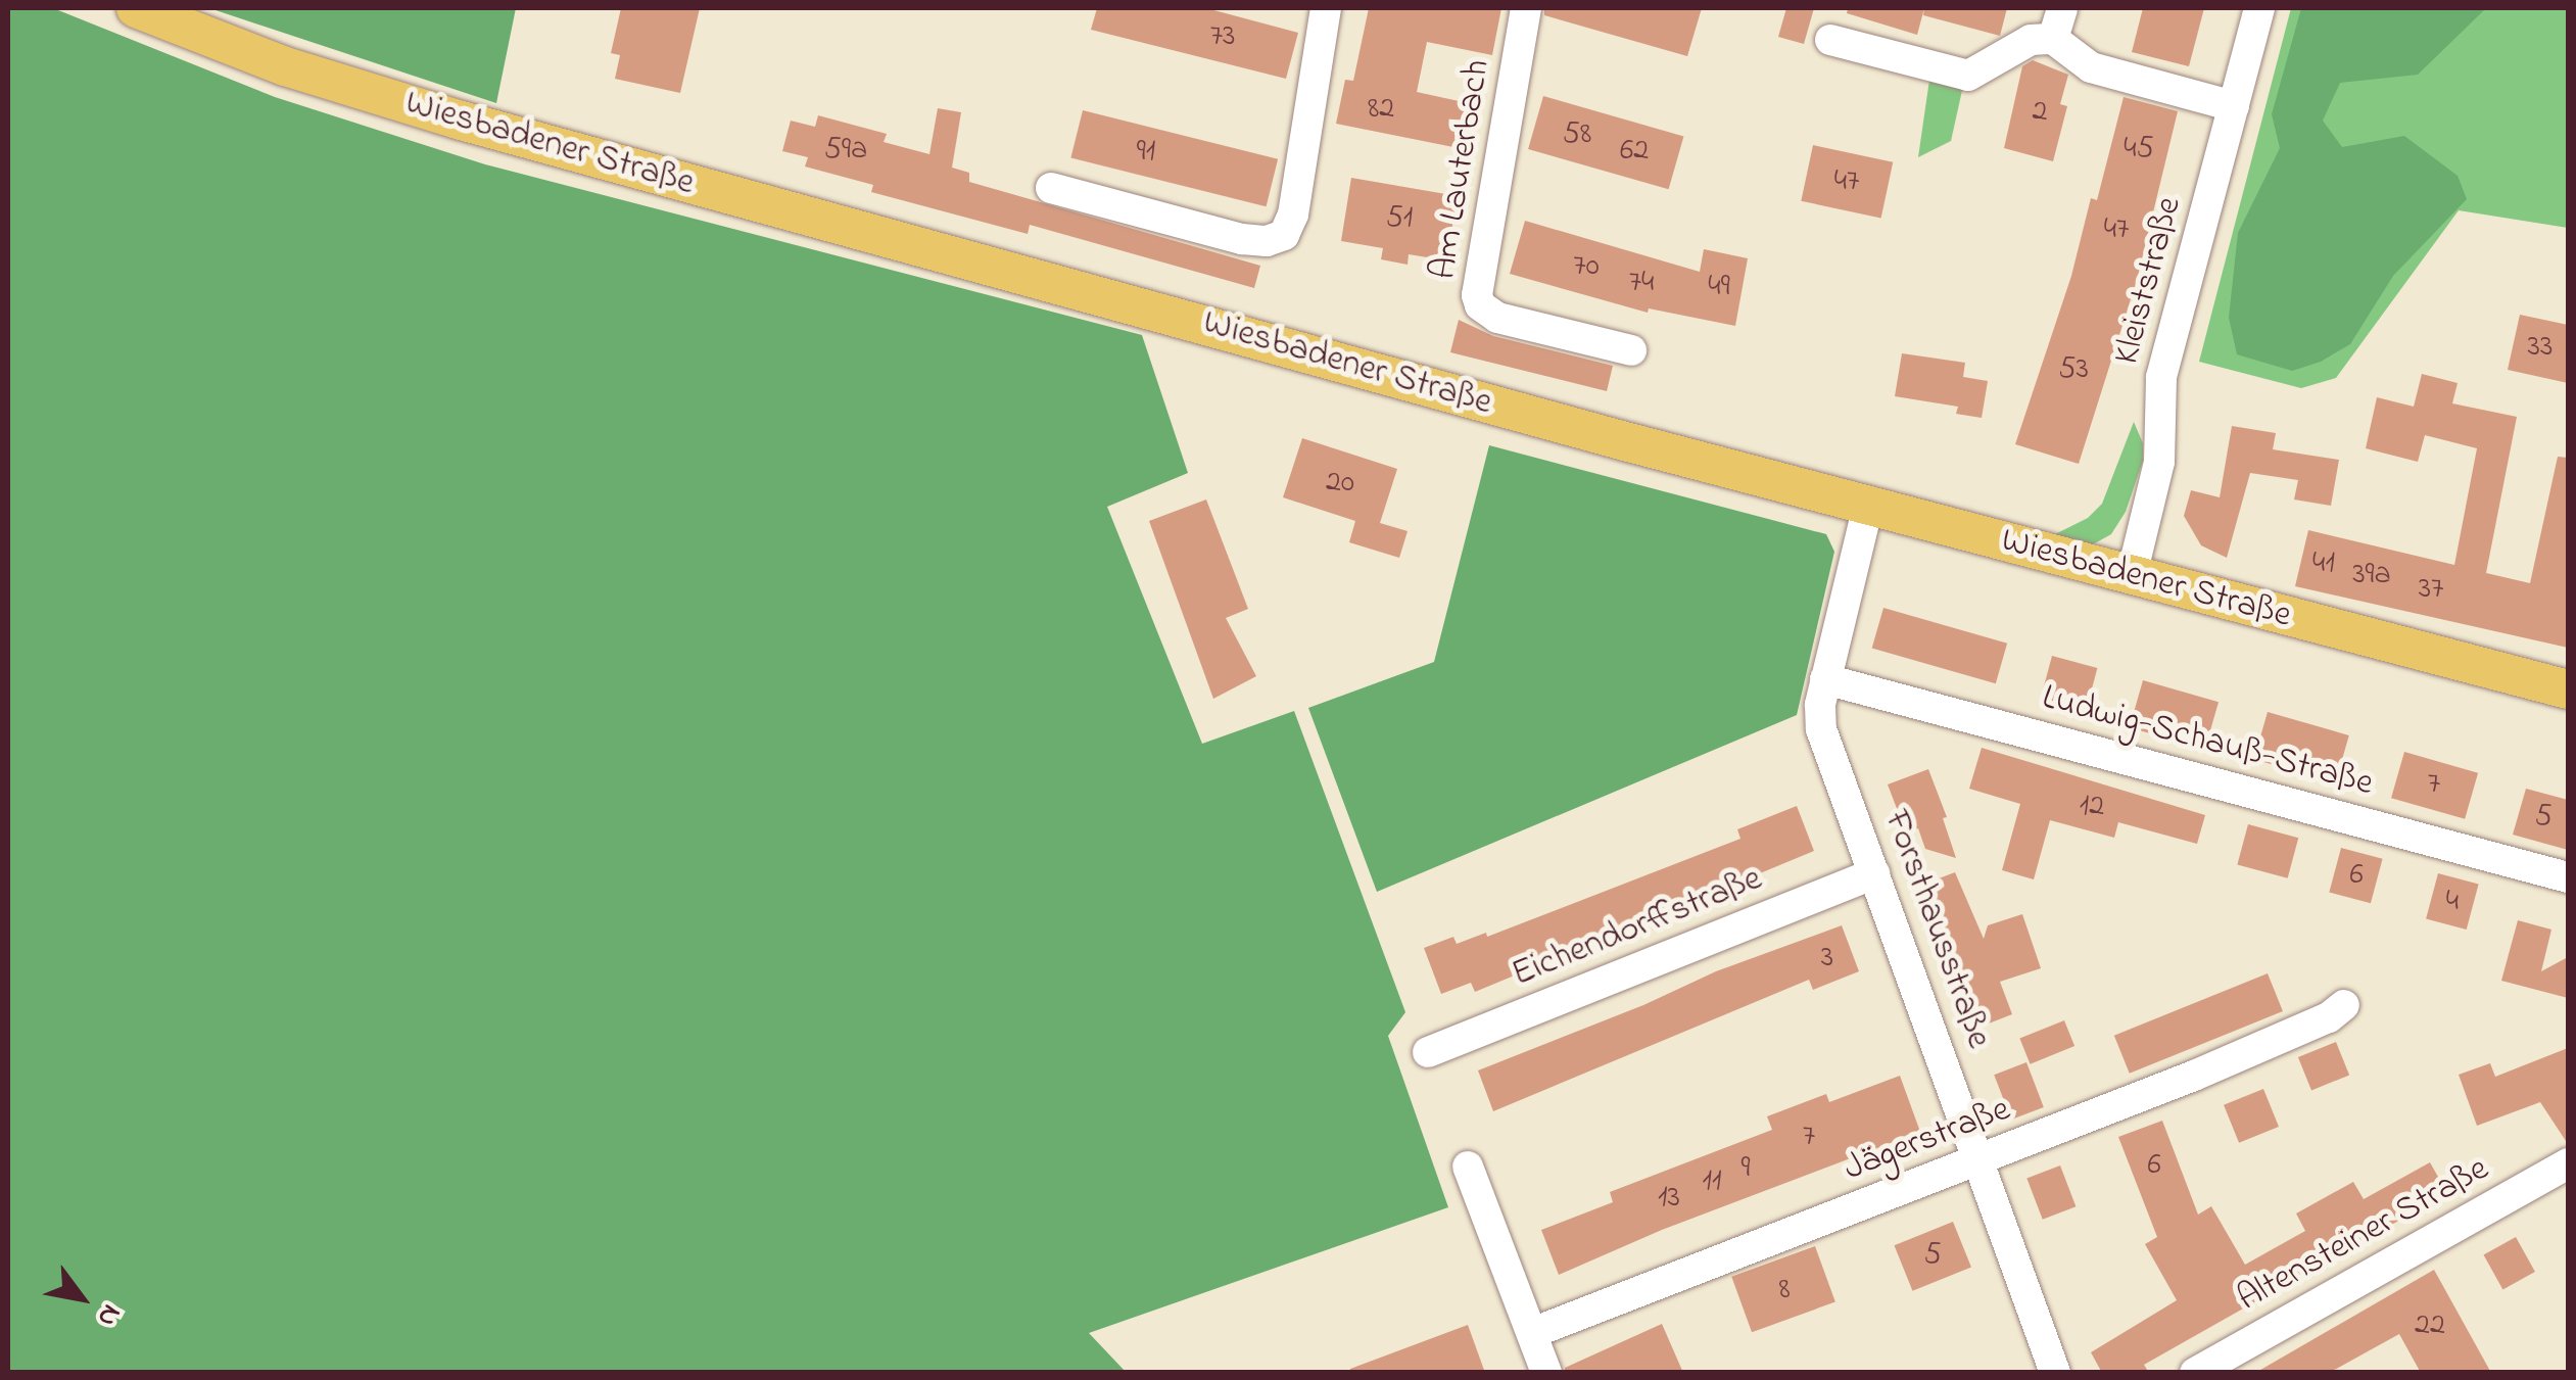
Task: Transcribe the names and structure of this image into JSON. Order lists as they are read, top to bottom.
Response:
{
  "streets": {
    "main road": ["Wiesbadener Straße"],
    "street": [
      "Am Lauterbach",
      "Kleiststraße",
      "Ludwig-Schauß-Straße",
      "Eichendorffstraße",
      "Forsthausstraße",
      "Jägerstraße",
      "Altensteiner Straße"
    ]
  },
  "crossings": [
    ["Wiesbadener Straße", "Kleiststraße"],
    ["Wiesbadener Straße", "Forsthausstraße"],
    ["Ludwig-Schauß-Straße", "Forsthausstraße"],
    ["Eichendorffstraße", "Forsthausstraße"],
    ["Forsthausstraße", "Jägerstraße"]
  ],
  "house_numbers": [
    "73",
    "82",
    "2",
    "58",
    "45",
    "59a",
    "62",
    "91",
    "47",
    "51",
    "47",
    "70",
    "74",
    "49",
    "33",
    "53",
    "20",
    "41",
    "39a",
    "37",
    "7",
    "12",
    "5",
    "6",
    "4",
    "3",
    "7",
    "6",
    "9",
    "11",
    "13",
    "5",
    "8",
    "22"
  ],
  "north": "bottom right"
}
